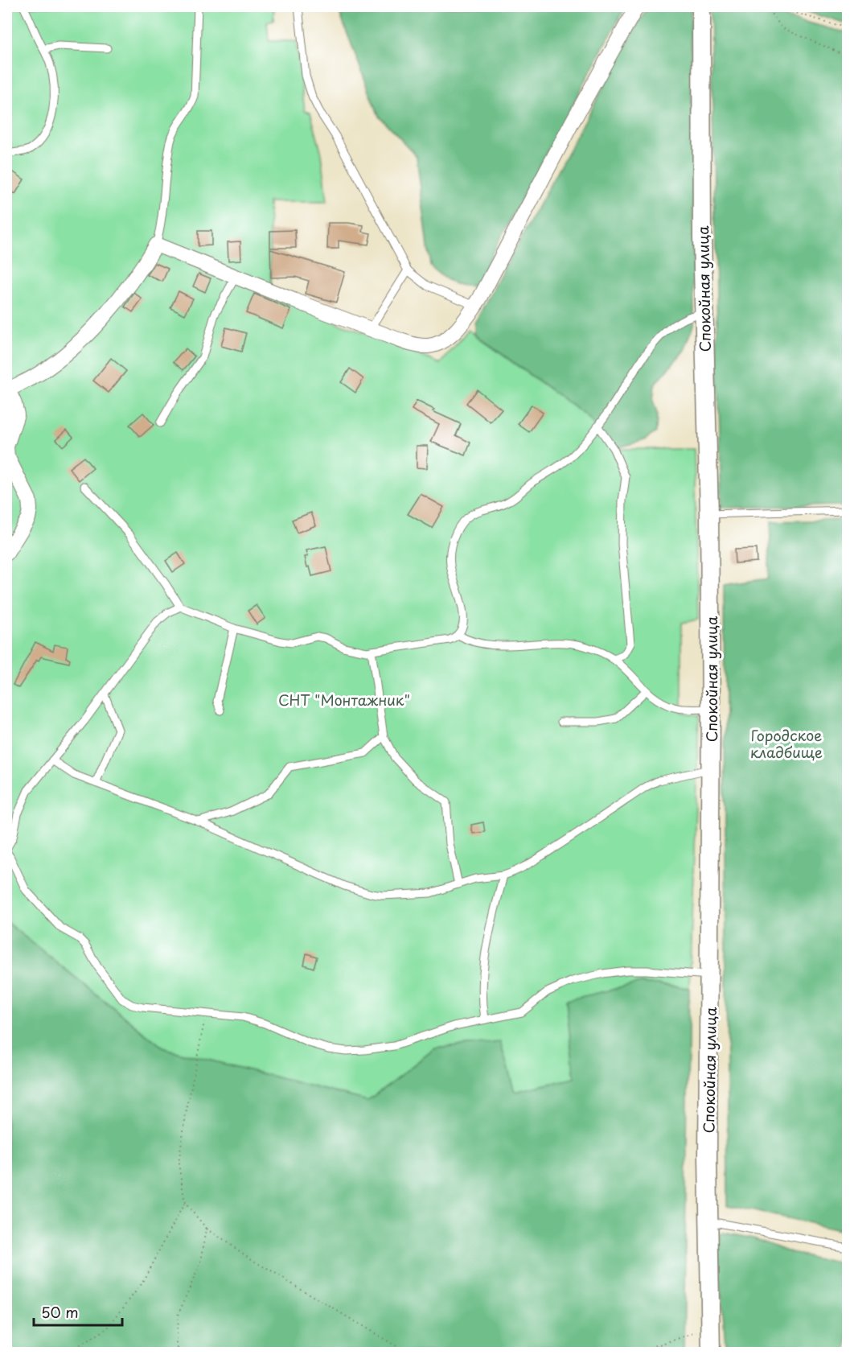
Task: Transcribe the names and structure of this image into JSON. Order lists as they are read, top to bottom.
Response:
{
  "streets": {
    "street": ["Спокойная улица"]
  },
  "parks": ["СНТ \"Монтажник\"", "Городское кладбище"],
  "scale_bar": "50 m"
}
